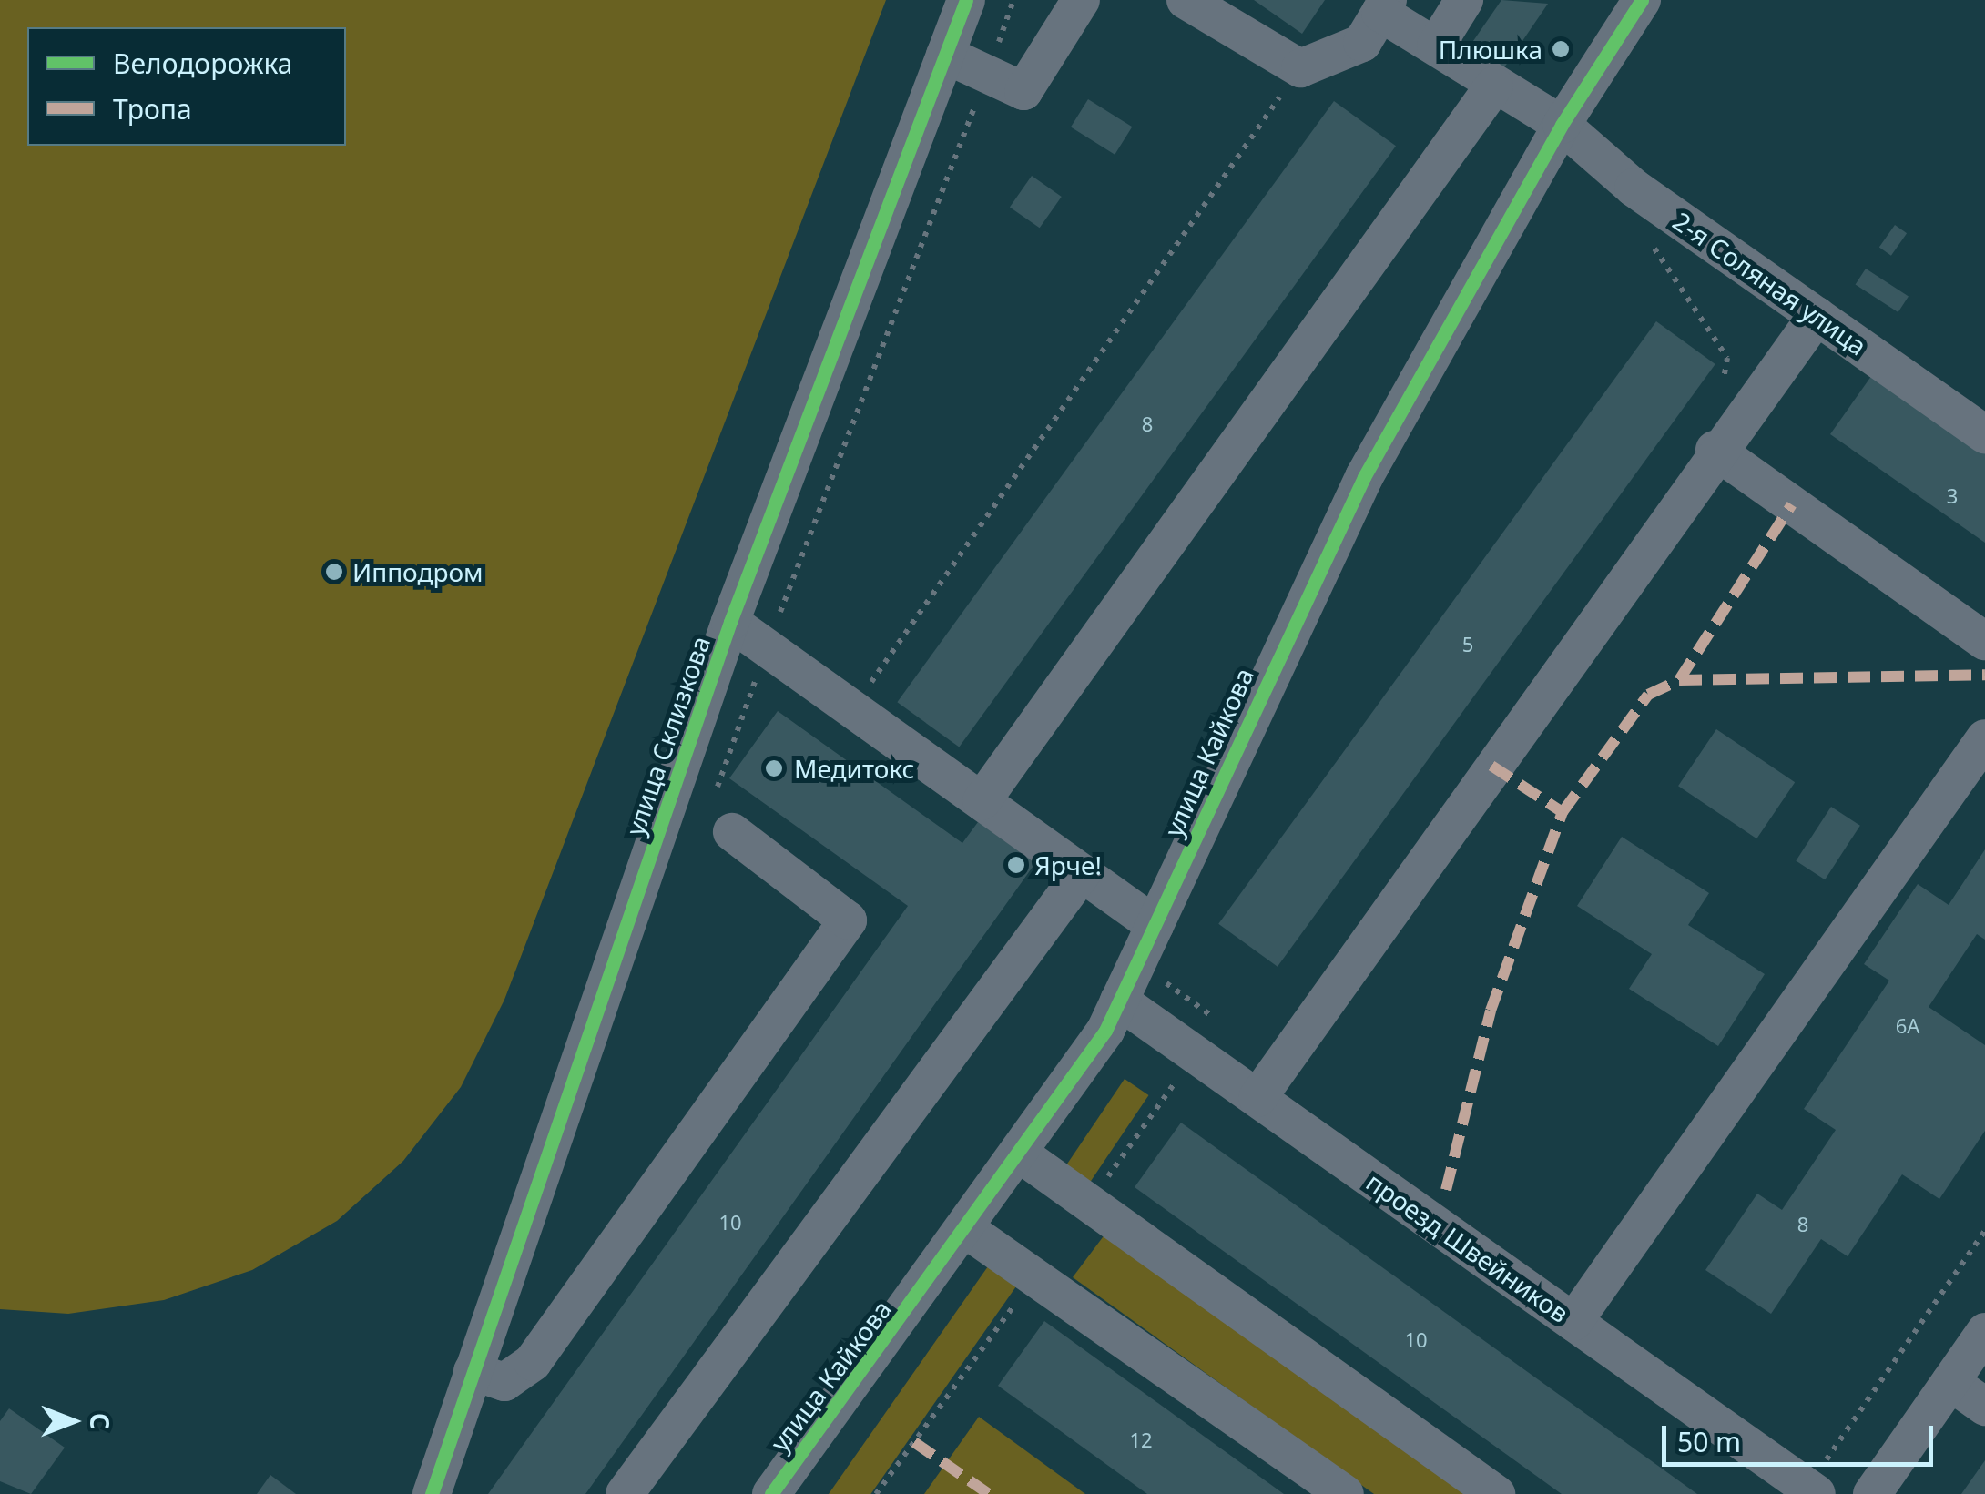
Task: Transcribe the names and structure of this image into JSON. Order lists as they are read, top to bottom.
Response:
{
  "streets": {
    "street": [
      "2-я Соляная улица",
      "улица Склизкова",
      "улица Кайкова",
      "проезд Швейников"
    ]
  },
  "crossings": [
    ["2-я Соляная улица", "улица Кайкова"],
    ["улица Кайкова", "проезд Швейников"]
  ],
  "places": [
    "Плюшка",
    "Ипподром",
    "Медитокс",
    "Ярче!"
  ],
  "house_numbers": [
    "8",
    "3",
    "5",
    "6А",
    "10",
    "8",
    "10",
    "12"
  ],
  "legend": ["Велодорожка", "Тропа"],
  "scale_bar": "50 m",
  "north": "right"
}
